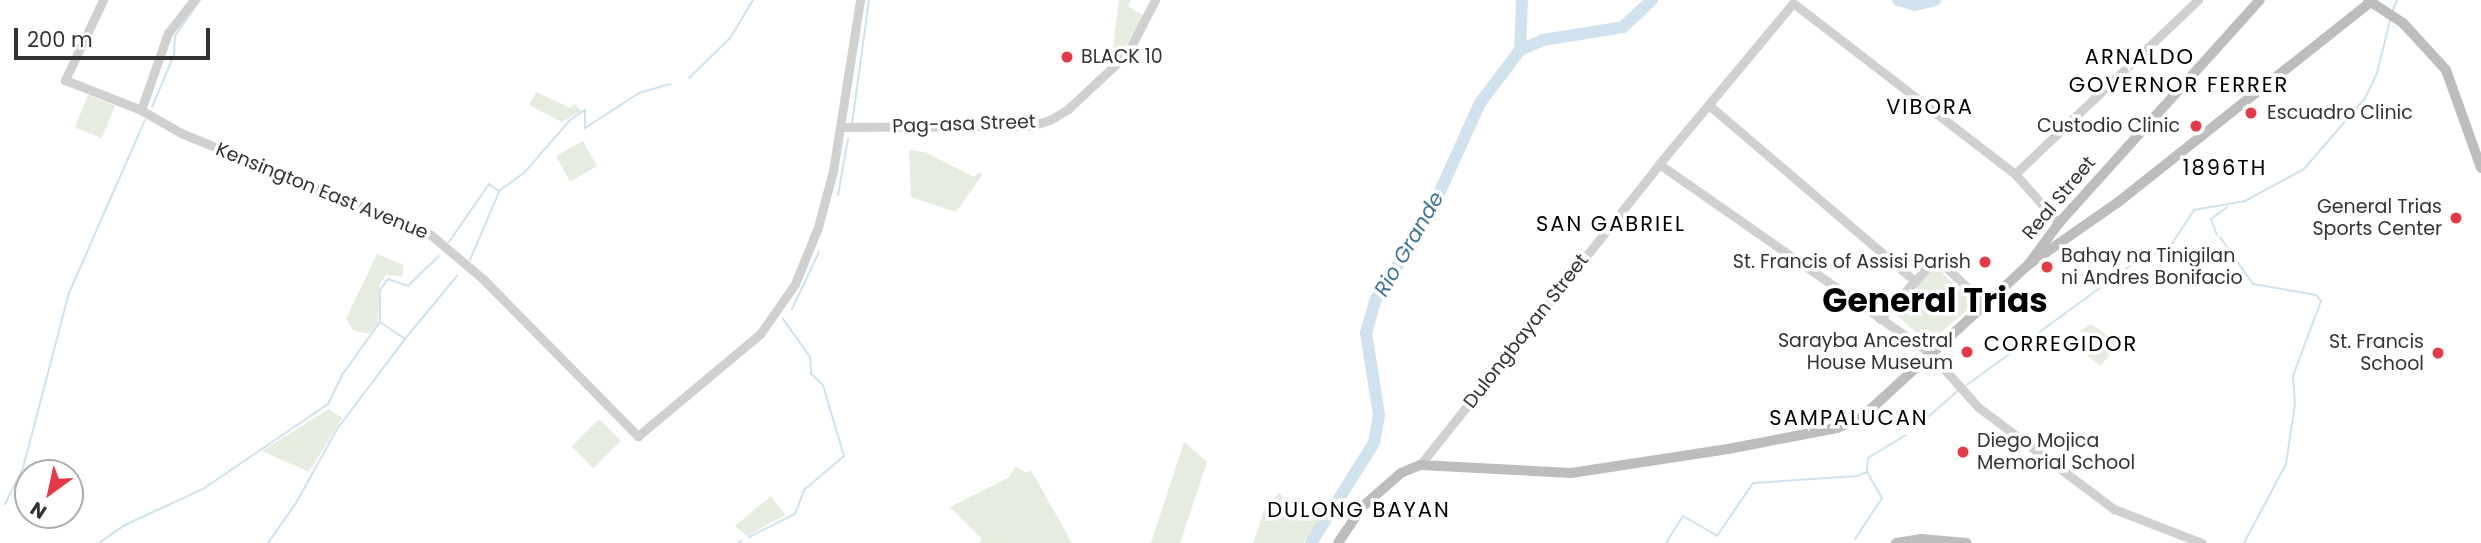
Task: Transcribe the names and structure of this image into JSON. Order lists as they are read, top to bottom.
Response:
{
  "streets": {
    "main road": ["Real Street"],
    "street": ["Pag-asa Street", "Kensington East Avenue", "Dulongbayan Street"]
  },
  "crossings": [
    ["Pag-asa Street", "Kensington East Avenue"]
  ],
  "districts": [
    "ARNALDO",
    "GOVERNOR FERRER",
    "VIBORA",
    "1896TH",
    "SAN GABRIEL",
    "General Trias",
    "CORREGIDOR",
    "SAMPALUCAN",
    "DULONG BAYAN"
  ],
  "water": ["Rio Grande"],
  "places": [
    "BLACK 10",
    "Escuadro Clinic",
    "Custodio Clinic",
    "General Trias Sports Center",
    "St. Francis of Assisi Parish",
    "Bahay na Tinigilan ni Andres Bonifacio",
    "Sarayba Ancestral House Museum",
    "St. Francis School",
    "Diego Mojica Memorial School"
  ],
  "scale_bar": "200 m",
  "north": "bottom left"
}
